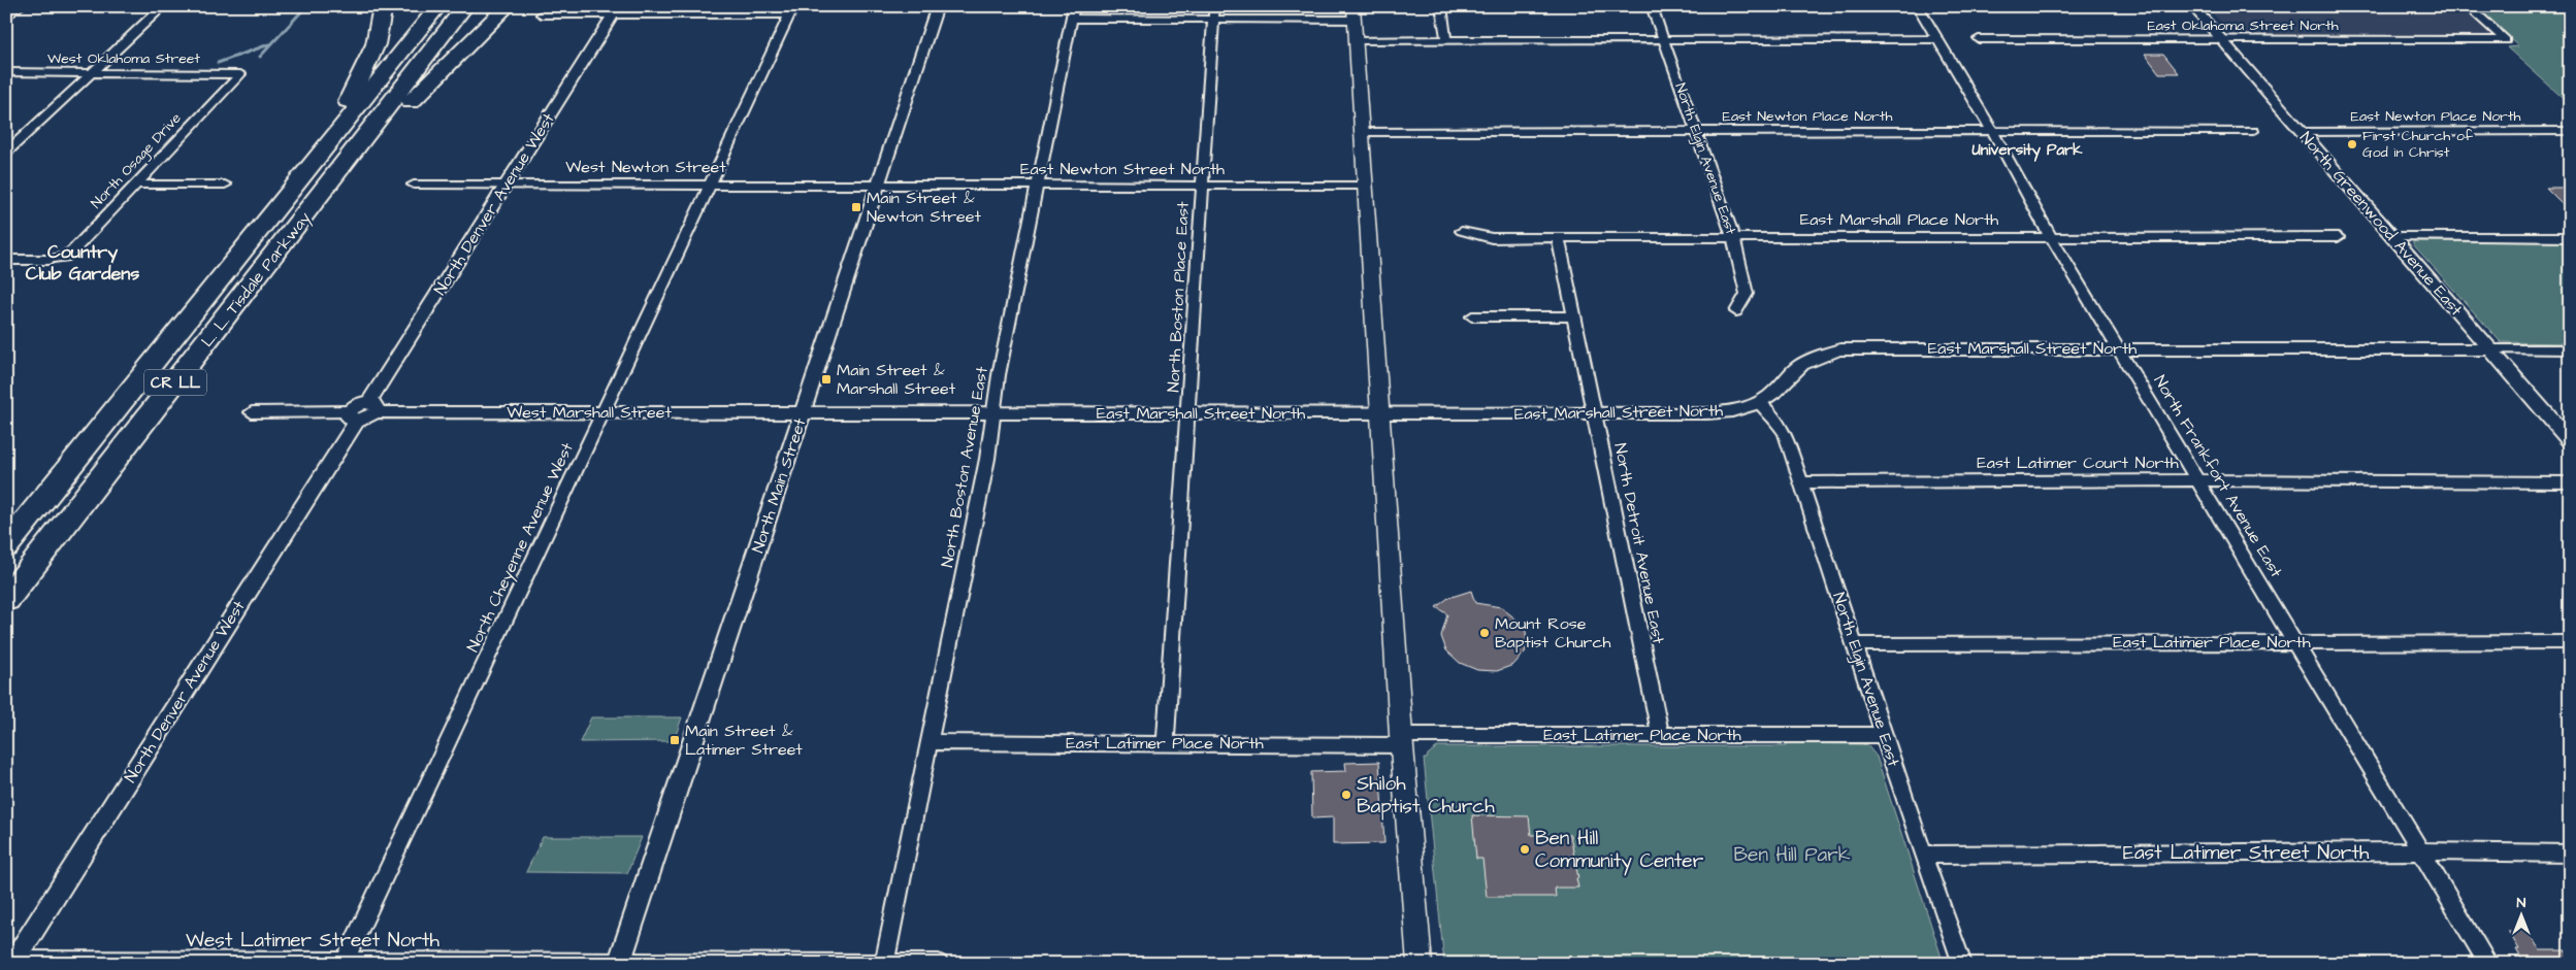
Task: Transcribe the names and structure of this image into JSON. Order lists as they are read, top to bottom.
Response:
{
  "streets": {
    "highway": ["L. L. Tisdale Parkway", "CR LL"],
    "street": [
      "East Oklahoma Street North",
      "West Oklahoma Street",
      "East Newton Place North",
      "North Elgin Avenue East",
      "North Osage Drive",
      "West Newton Street",
      "East Newton Street North",
      "North Denver Avenue West",
      "East Marshall Place North",
      "North Greenwood Avenue East",
      "North Boston Place East",
      "East Marshall Street North",
      "West Marshall Street",
      "East Latimer Court North",
      "North Boston Avenue East",
      "North Frankfort Avenue East",
      "North Main Street",
      "North Detroit Avenue East",
      "North Cheyenne Avenue West",
      "East Latimer Place North",
      "East Latimer Street North",
      "West Latimer Street North"
    ]
  },
  "crossings": [
    ["East Oklahoma Street North", "North Greenwood Avenue East"],
    ["West Oklahoma Street", "North Osage Drive"],
    ["East Newton Place North", "North Elgin Avenue East"],
    ["East Newton Place North", "North Greenwood Avenue East"],
    ["East Newton Place North", "North Frankfort Avenue East"],
    ["North Elgin Avenue East", "East Marshall Place North"],
    ["North Elgin Avenue East", "East Marshall Street North"],
    ["North Elgin Avenue East", "East Latimer Court North"],
    ["North Elgin Avenue East", "East Latimer Place North"],
    ["North Elgin Avenue East", "East Latimer Street North"],
    ["West Newton Street", "East Newton Street North"],
    ["West Newton Street", "North Denver Avenue West"],
    ["West Newton Street", "North Main Street"],
    ["West Newton Street", "North Cheyenne Avenue West"],
    ["East Newton Street North", "North Boston Place East"],
    ["East Newton Street North", "North Boston Avenue East"],
    ["East Newton Street North", "North Main Street"],
    ["North Denver Avenue West", "West Marshall Street"],
    ["North Denver Avenue West", "West Latimer Street North"],
    ["East Marshall Place North", "North Frankfort Avenue East"],
    ["East Marshall Place North", "North Detroit Avenue East"],
    ["North Greenwood Avenue East", "East Marshall Street North"],
    ["North Boston Place East", "East Marshall Street North"],
    ["North Boston Place East", "East Latimer Place North"],
    ["East Marshall Street North", "West Marshall Street"],
    ["East Marshall Street North", "North Boston Avenue East"],
    ["East Marshall Street North", "North Frankfort Avenue East"],
    ["East Marshall Street North", "North Main Street"],
    ["East Marshall Street North", "North Detroit Avenue East"],
    ["West Marshall Street", "North Main Street"],
    ["West Marshall Street", "North Cheyenne Avenue West"],
    ["East Latimer Court North", "North Frankfort Avenue East"],
    ["North Boston Avenue East", "East Latimer Place North"],
    ["North Frankfort Avenue East", "East Latimer Place North"],
    ["North Frankfort Avenue East", "East Latimer Street North"],
    ["North Main Street", "West Latimer Street North"],
    ["North Detroit Avenue East", "East Latimer Place North"],
    ["North Cheyenne Avenue West", "West Latimer Street North"]
  ],
  "districts": ["University Park", "Country Club Gardens"],
  "parks": ["Ben Hill Park"],
  "places": {
    "other": [
      "First Church of God in Christ",
      "Mount Rose Baptist Church",
      "Shiloh Baptist Church",
      "Ben Hill Community Center"
    ],
    "transit": ["Main Street & Newton Street", "Main Street & Marshall Street", "Main Street & Latimer Street"]
  },
  "north": "top"
}
